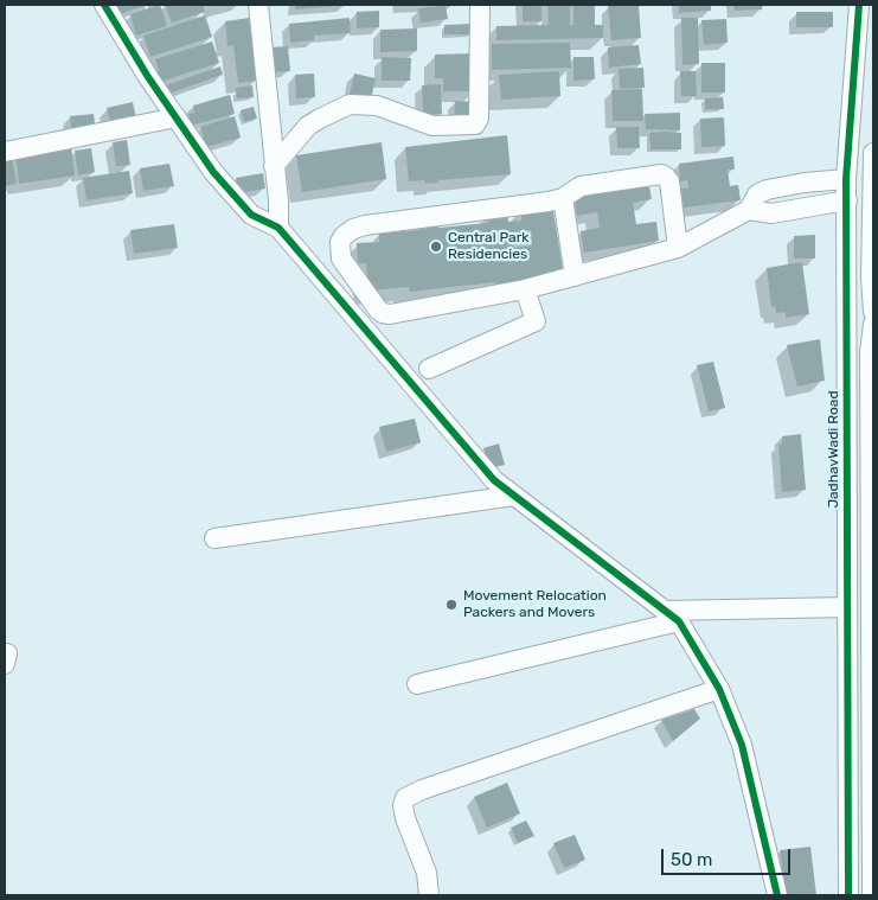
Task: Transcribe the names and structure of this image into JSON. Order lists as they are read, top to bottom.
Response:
{
  "streets": {
    "street": ["JadhavWadi Road"]
  },
  "places": ["Central Park Residencies", "Movement Relocation Packers and Movers"],
  "scale_bar": "50 m"
}
